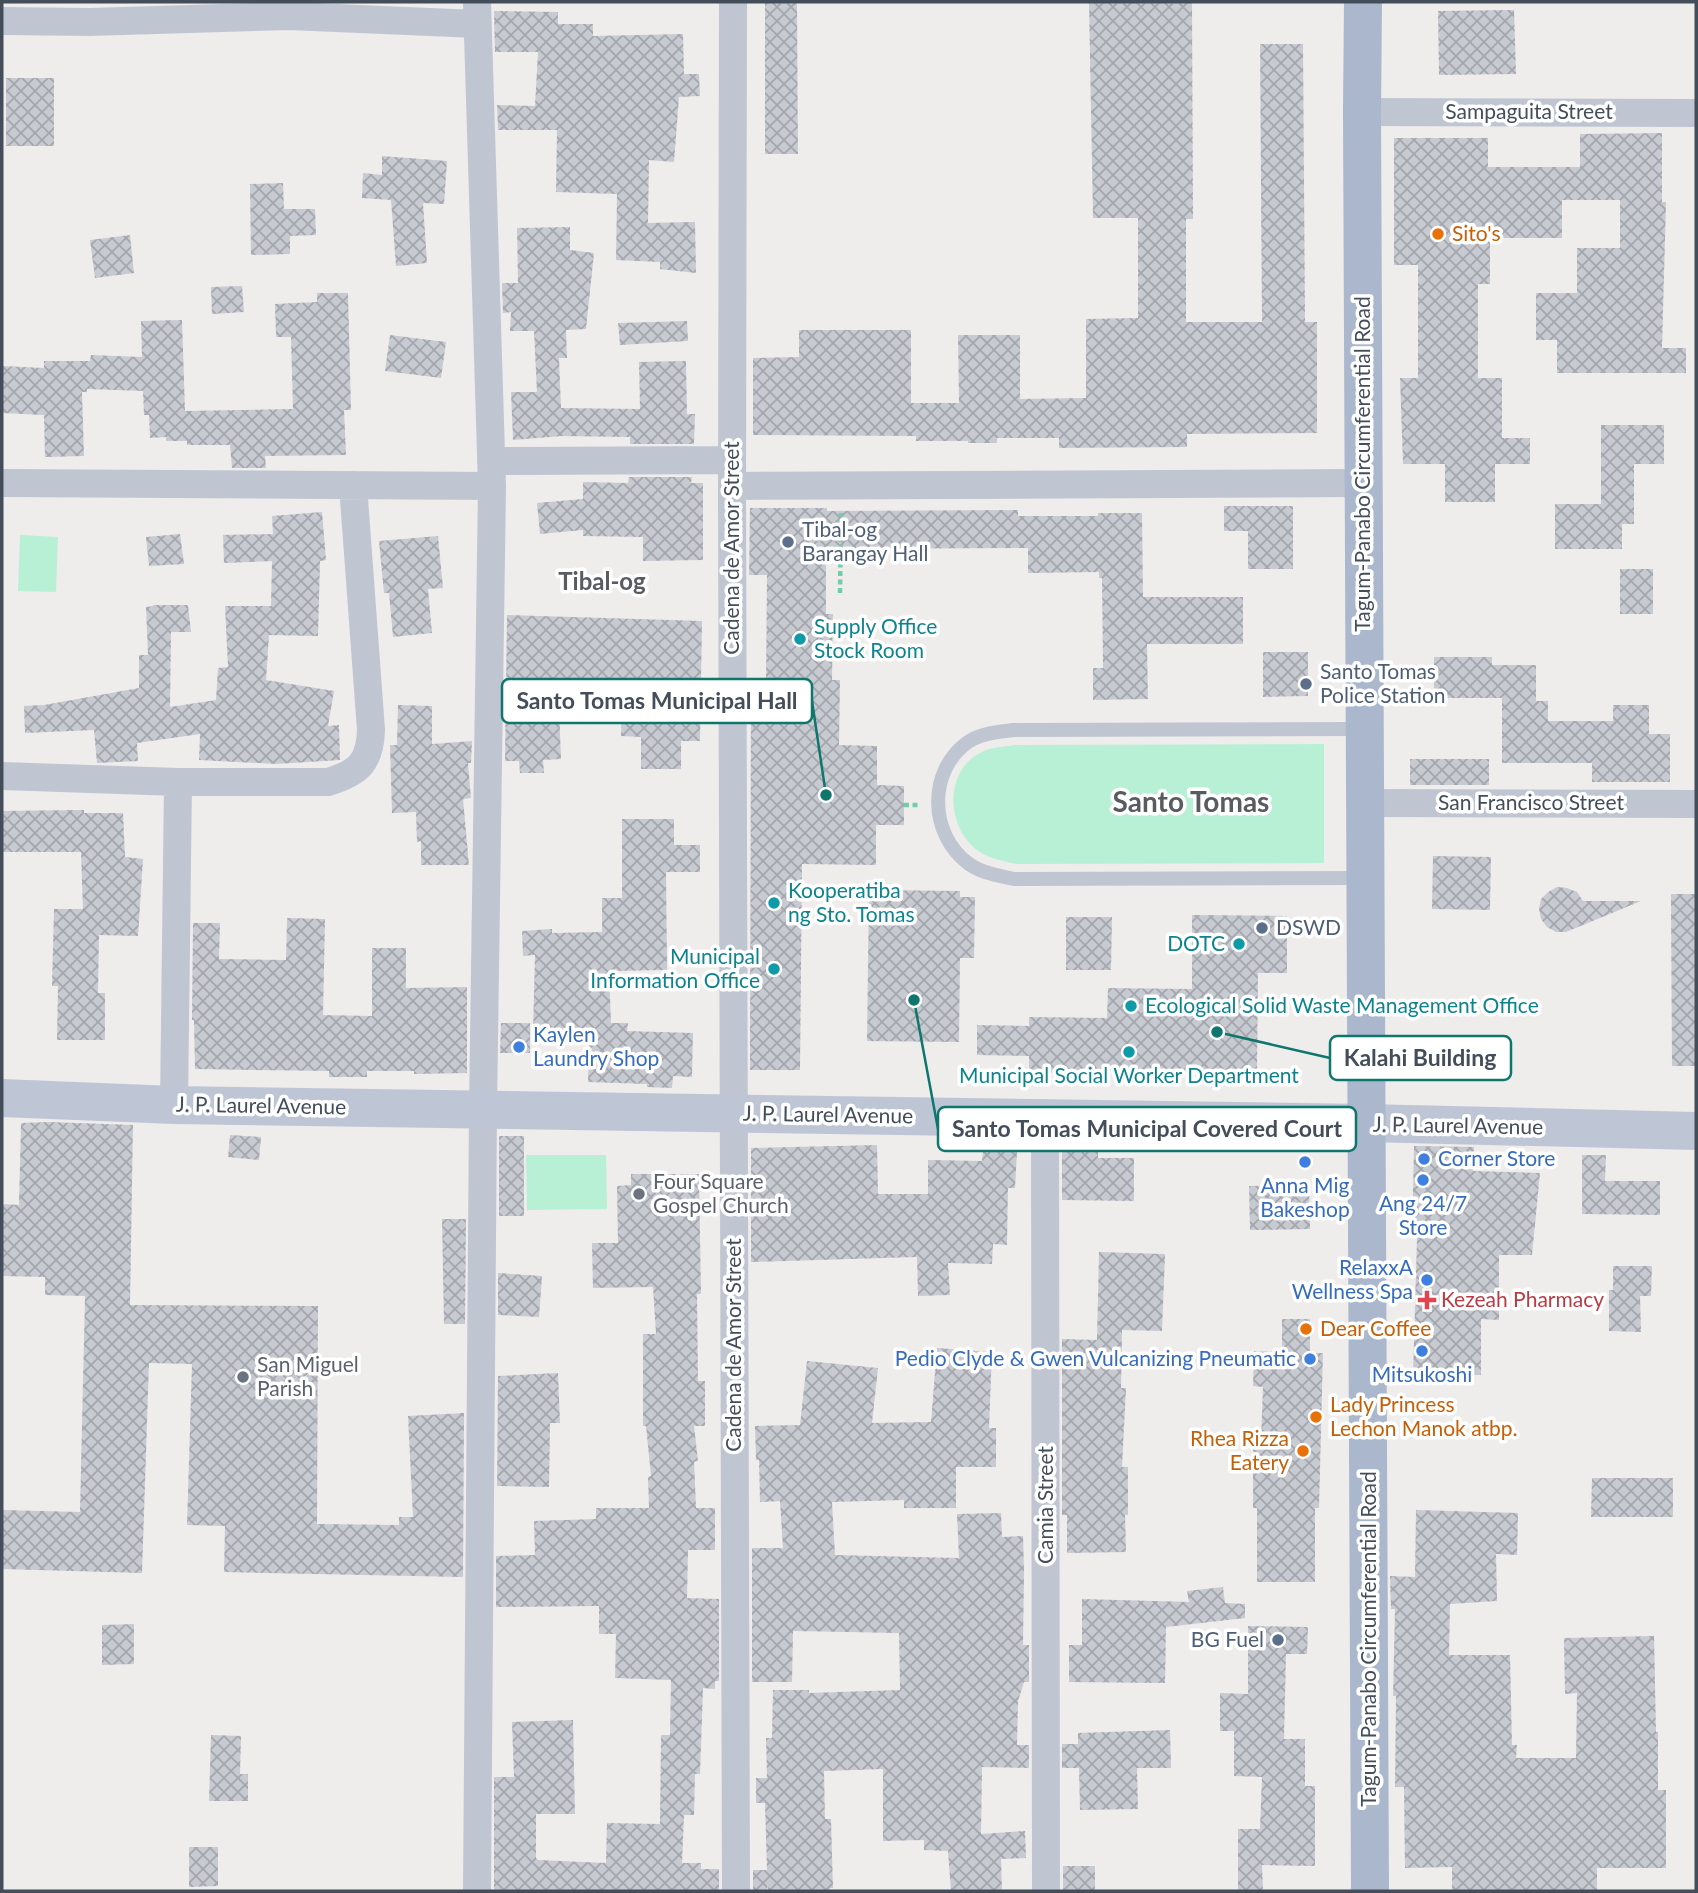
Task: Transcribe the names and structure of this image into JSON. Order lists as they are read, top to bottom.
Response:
{
  "streets": {
    "main road": ["Tagum-Panabo Circumferential Road"],
    "street": [
      "Sampaguita Street",
      "Cadena de Amor Street",
      "San Francisco Street",
      "J. P. Laurel Avenue",
      "Camia Street"
    ]
  },
  "crossings": [
    ["Sampaguita Street", "Tagum-Panabo Circumferential Road"],
    ["Tagum-Panabo Circumferential Road", "San Francisco Street"],
    ["Tagum-Panabo Circumferential Road", "J. P. Laurel Avenue"],
    ["Cadena de Amor Street", "J. P. Laurel Avenue"],
    ["J. P. Laurel Avenue", "Camia Street"]
  ],
  "districts": ["Tibal-og", "Santo Tomas"],
  "places": {
    "other": [
      "Sito's",
      "Tibal-og Barangay Hall",
      "Supply Office Stock Room",
      "Santo Tomas Police Station",
      "Santo Tomas Municipal Hall",
      "Kooperatiba ng Sto. Tomas",
      "DSWD",
      "DOTC",
      "Municipal Information Office",
      "Santo Tomas Municipal Covered Court",
      "Ecological Solid Waste Management Office",
      "Kalahi Building",
      "Kaylen Laundry Shop",
      "Municipal Social Worker Department",
      "Corner Store",
      "Anna Mig Bakeshop",
      "Ang 24/7 Store",
      "Four Square Gospel Church",
      "RelaxxA Wellness Spa",
      "Dear Coffee",
      "Mitsukoshi",
      "Pedio Clyde & Gwen Vulcanizing Pneumatic",
      "San Miguel Parish",
      "Lady Princess Lechon Manok atbp.",
      "Rhea Rizza Eatery",
      "BG Fuel"
    ],
    "health": ["Kezeah Pharmacy"]
  }
}
